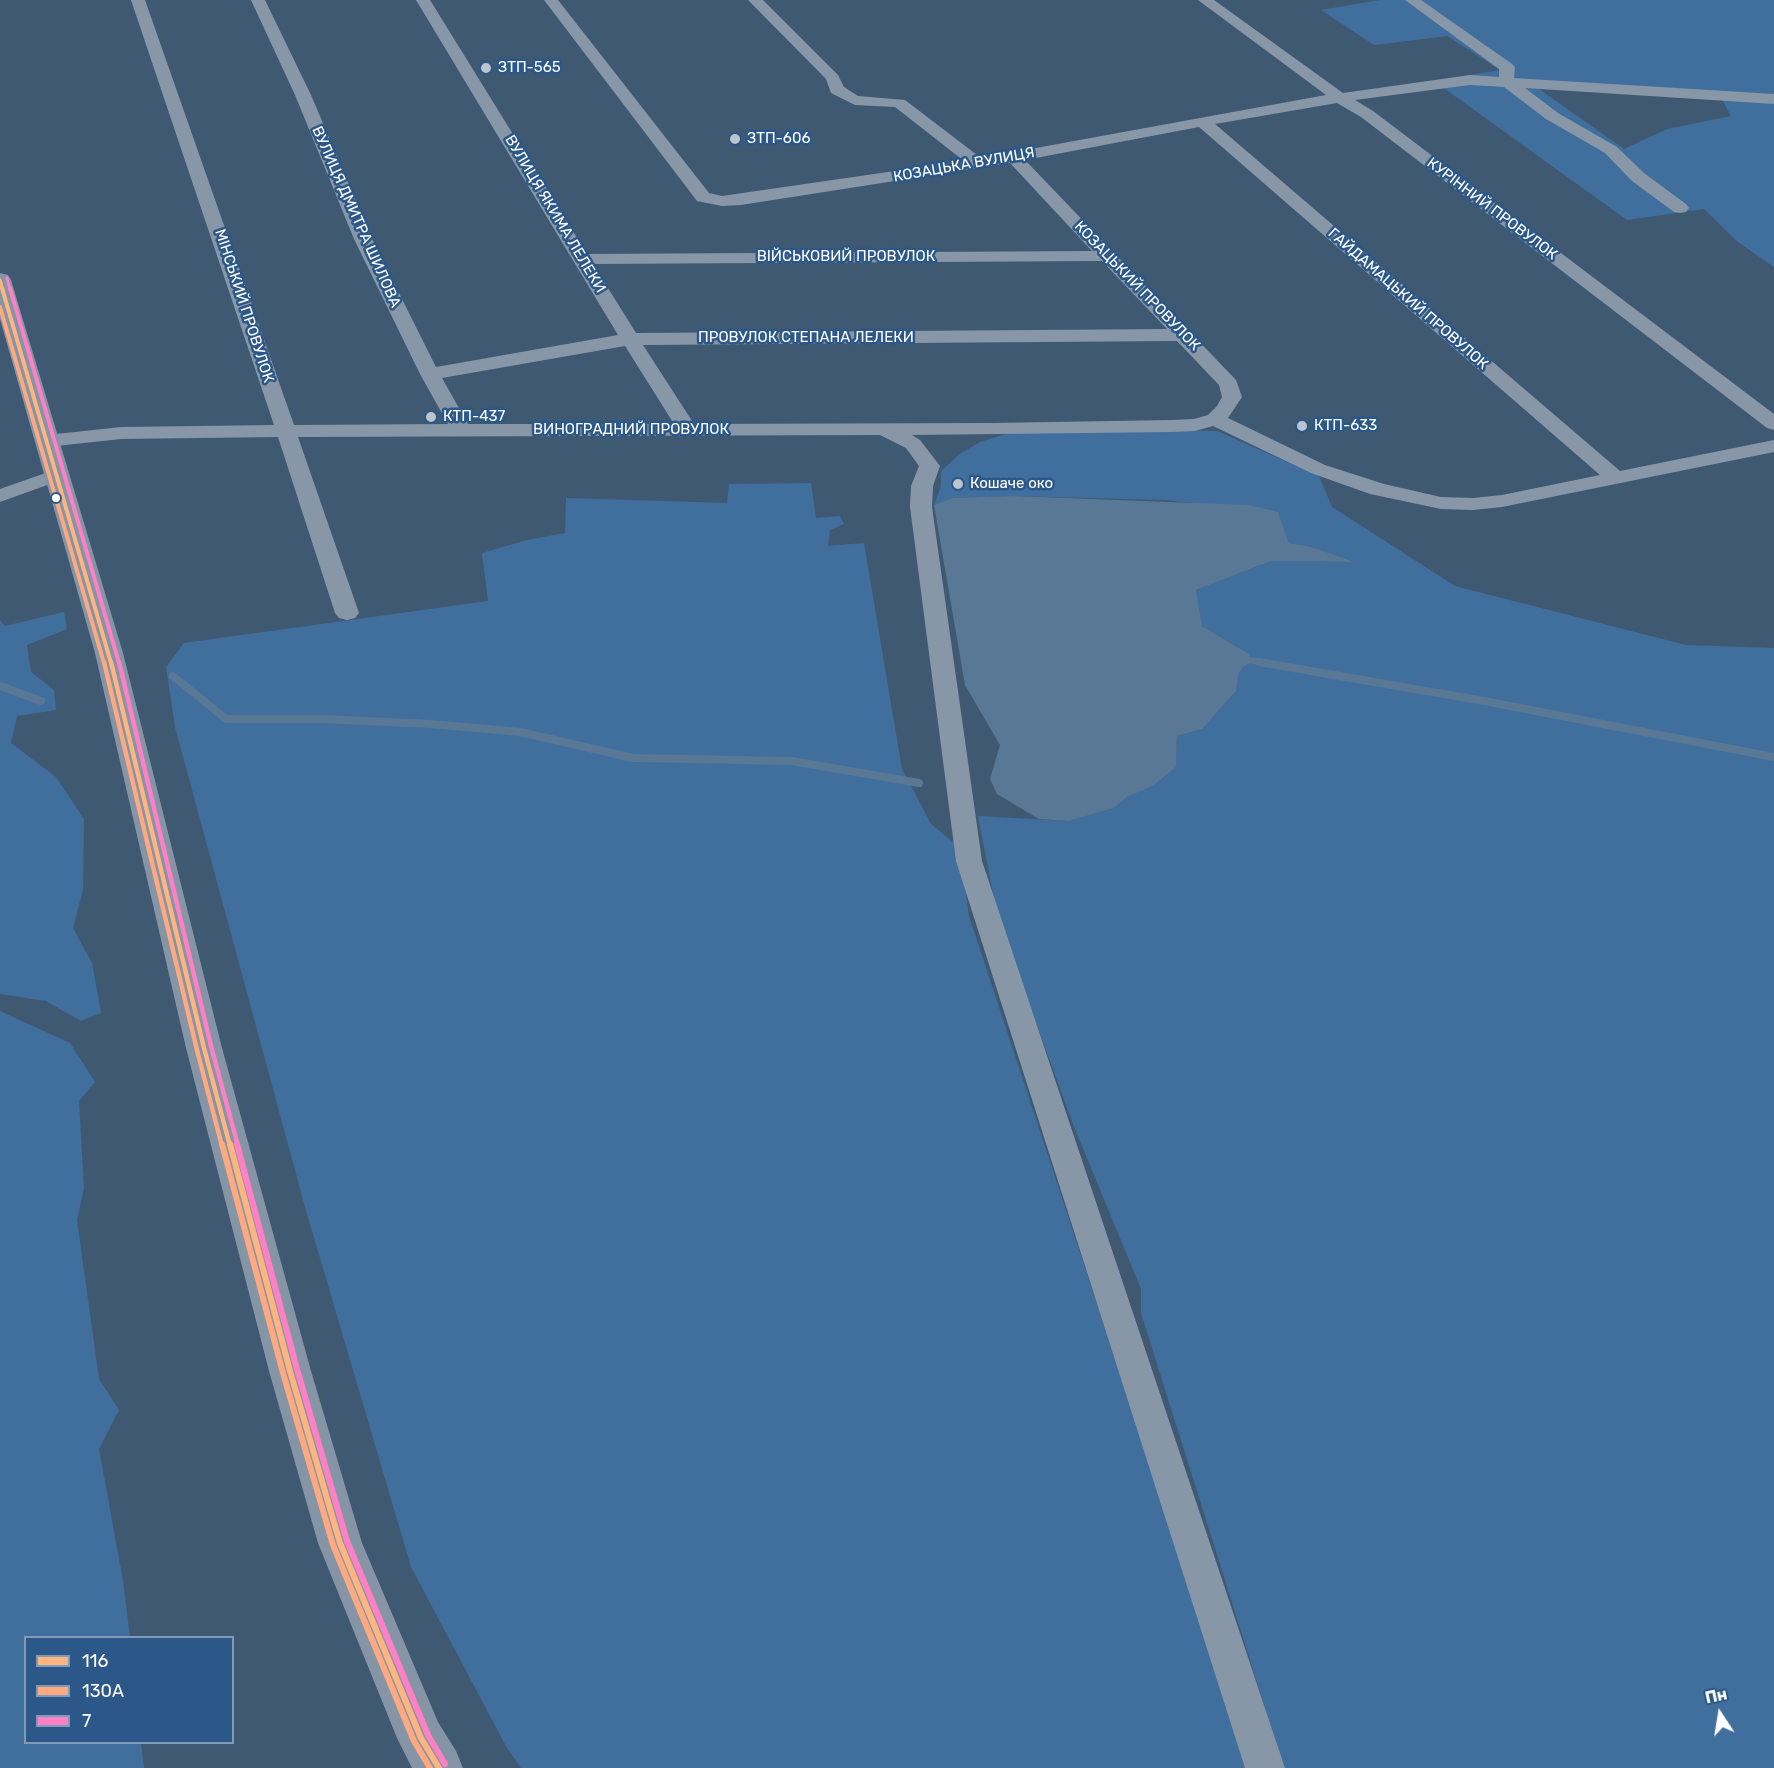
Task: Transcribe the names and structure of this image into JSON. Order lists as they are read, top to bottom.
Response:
{
  "streets": {
    "street": [
      "КОЗАЦЬКА ВУЛИЦЯ",
      "КУРІННИЙ ПРОВУЛОК",
      "ВУЛИЦЯ ЯКИМА ЛЕЛЕКИ",
      "ВУЛИЦЯ ДМИТРА ШИЛОВА",
      "ВІЙСЬКОВИЙ ПРОВУЛОК",
      "КОЗАЦЬКИЙ ПРОВУЛОК",
      "ГАЙДАМАЦЬКИЙ ПРОВУЛОК",
      "МІНСЬКИЙ ПРОВУЛОК",
      "ПРОВУЛОК СТЕПАНА ЛЕЛЕКИ",
      "ВИНОГРАДНИЙ ПРОВУЛОК"
    ]
  },
  "crossings": [
    ["КОЗАЦЬКА ВУЛИЦЯ", "КУРІННИЙ ПРОВУЛОК"],
    ["КОЗАЦЬКА ВУЛИЦЯ", "КОЗАЦЬКИЙ ПРОВУЛОК"],
    ["КОЗАЦЬКА ВУЛИЦЯ", "ГАЙДАМАЦЬКИЙ ПРОВУЛОК"],
    ["ВУЛИЦЯ ЯКИМА ЛЕЛЕКИ", "ВІЙСЬКОВИЙ ПРОВУЛОК"],
    ["ВУЛИЦЯ ЯКИМА ЛЕЛЕКИ", "ПРОВУЛОК СТЕПАНА ЛЕЛЕКИ"],
    ["ВУЛИЦЯ ЯКИМА ЛЕЛЕКИ", "ВИНОГРАДНИЙ ПРОВУЛОК"],
    ["ВУЛИЦЯ ДМИТРА ШИЛОВА", "ПРОВУЛОК СТЕПАНА ЛЕЛЕКИ"],
    ["ВУЛИЦЯ ДМИТРА ШИЛОВА", "ВИНОГРАДНИЙ ПРОВУЛОК"],
    ["ВІЙСЬКОВИЙ ПРОВУЛОК", "КОЗАЦЬКИЙ ПРОВУЛОК"],
    ["КОЗАЦЬКИЙ ПРОВУЛОК", "ПРОВУЛОК СТЕПАНА ЛЕЛЕКИ"],
    ["КОЗАЦЬКИЙ ПРОВУЛОК", "ВИНОГРАДНИЙ ПРОВУЛОК"],
    ["МІНСЬКИЙ ПРОВУЛОК", "ВИНОГРАДНИЙ ПРОВУЛОК"]
  ],
  "places": [
    "ЗТП-565",
    "ЗТП-606",
    "КТП-437",
    "КТП-633",
    "Кошаче око"
  ],
  "lines": ["transit line 7", "transit line 116", "transit line 130А"],
  "legend": ["116", "130А", "7"],
  "north": "top"
}
